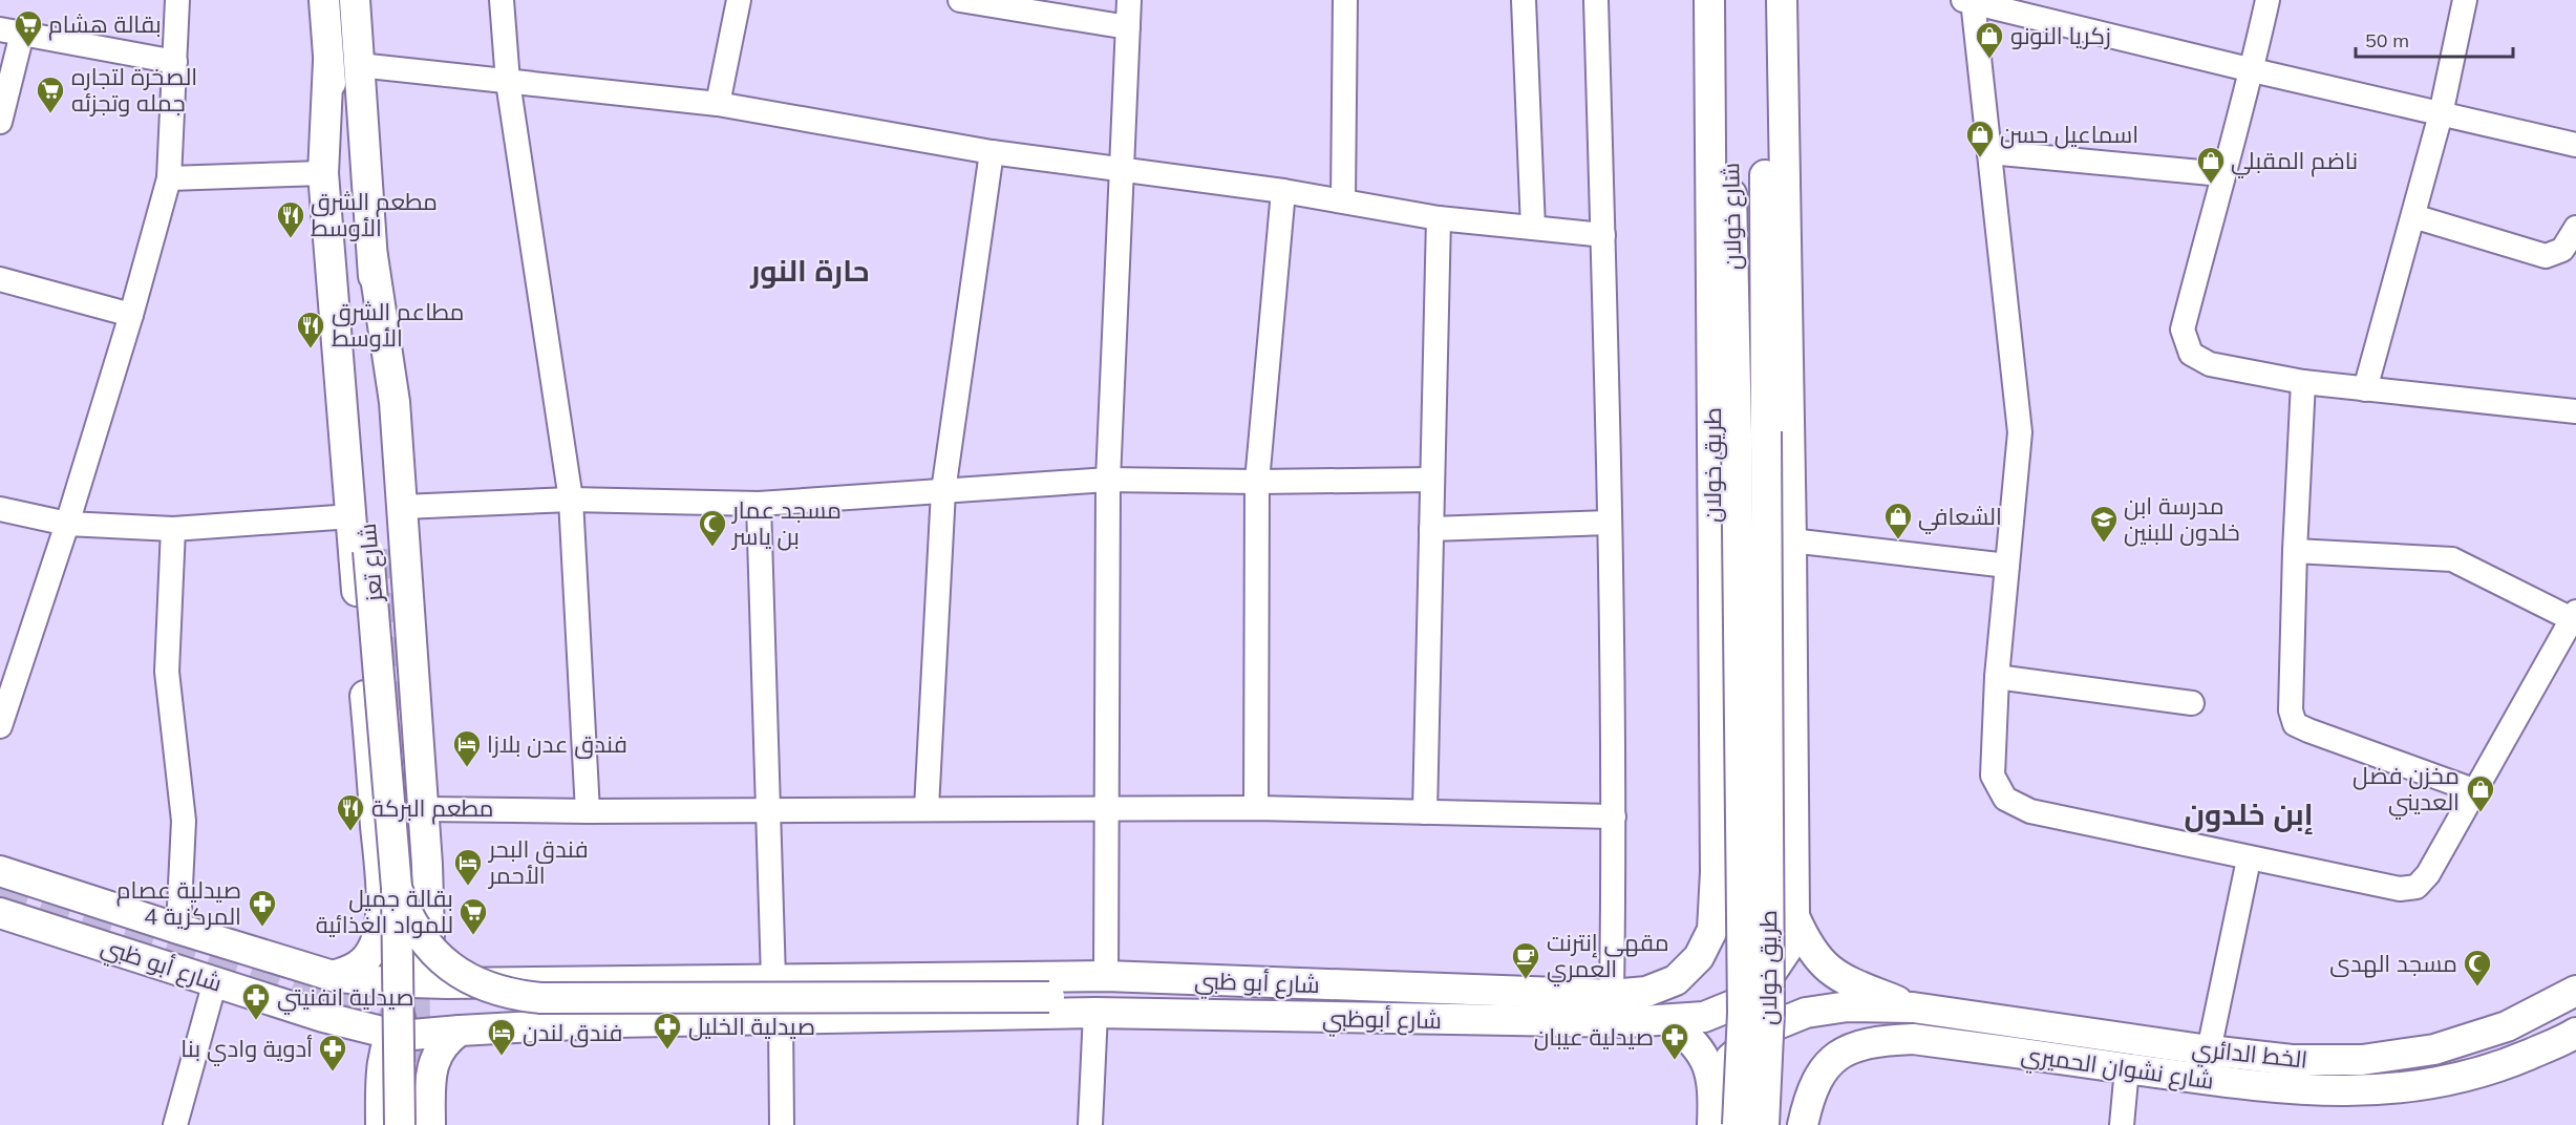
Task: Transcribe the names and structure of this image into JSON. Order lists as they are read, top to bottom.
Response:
{
  "streets": {
    "main road": [
      "شارع خولان",
      "طريق خولان",
      "شارع تعز",
      "شارع أبو ظبي",
      "شارع أبوظبي",
      "الخط الدائري",
      "شارع نشوان الحميري"
    ]
  },
  "crossings": [
    ["شارع خولان", "طريق خولان"],
    ["طريق خولان", "شارع أبو ظبي"],
    ["طريق خولان", "شارع أبوظبي"],
    ["شارع أبو ظبي", "شارع أبوظبي"]
  ],
  "districts": ["حارة النور", "إبن خلدون"],
  "places": {
    "supermarket": ["بقالة هشام", "الصخرة لتجاره جمله وتجزئه", "بقالة جميل للمواد الغذائية"],
    "shop": [
      "زكريا النونو",
      "اسماعيل حسن",
      "ناضم المقبلي",
      "الشعافي",
      "مخزن فضل العديني"
    ],
    "restaurant": ["مطعم الشرق الأوسط", "مطاعم الشرق الأوسط", "مطعم البركة"],
    "school or university": ["مدرسة ابن خلدون للبنين"],
    "mosque": ["مسجد عمار بن ياسر", "مسجد الهدى"],
    "hotel": ["فندق عدن بلازا", "فندق البحر الأحمر", "فندق لندن"],
    "pharmacy": [
      "صيدلية عصام المركزية 4",
      "صيدلية انفنيتي",
      "صيدلية الخليل",
      "صيدلية عيبان",
      "أدوية وادي بنا"
    ],
    "cafe": ["مقهى إنترنت العمري"]
  },
  "scale_bar": "50 m"
}
